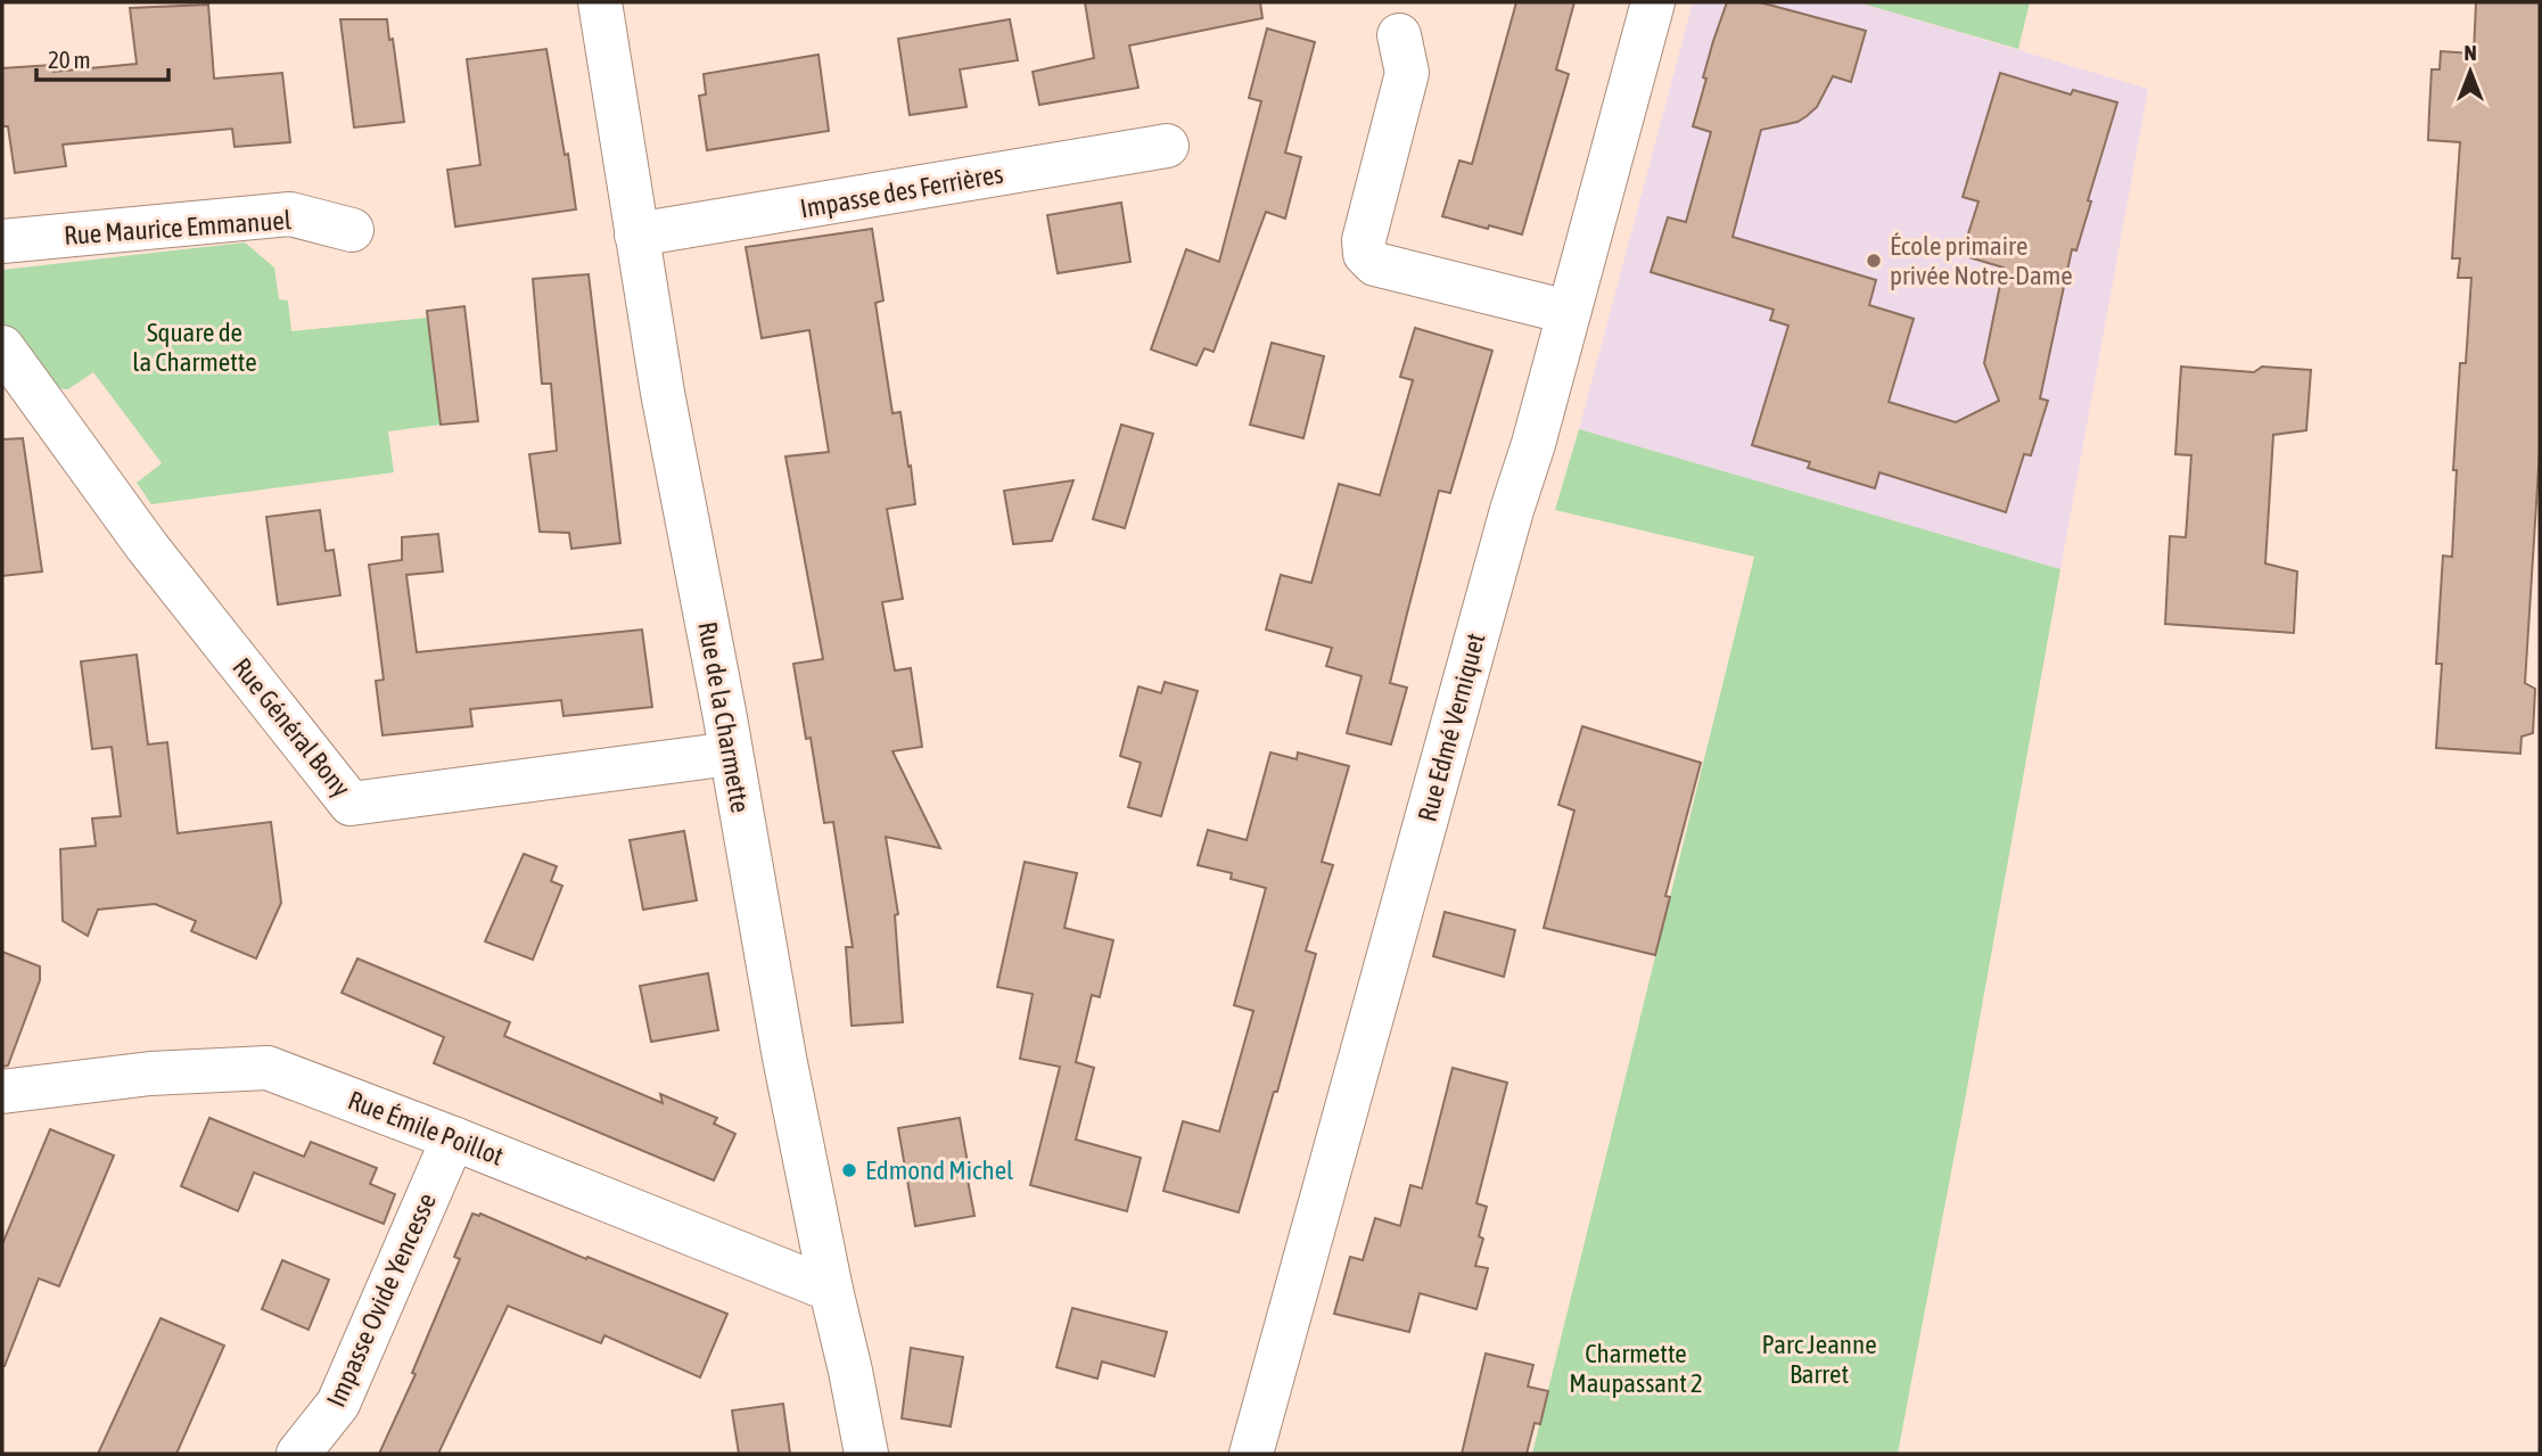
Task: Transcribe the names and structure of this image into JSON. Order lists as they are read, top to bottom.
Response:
{
  "streets": {
    "street": [
      "Impasse des Ferrières",
      "Rue Maurice Emmanuel",
      "Rue de la Charmette",
      "Rue Général Bony",
      "Rue Edmé Verniquet",
      "Rue Émile Poillot",
      "Impasse Ovide Yencesse"
    ]
  },
  "crossings": [
    ["Impasse des Ferrières", "Rue de la Charmette"],
    ["Rue de la Charmette", "Rue Général Bony"],
    ["Rue de la Charmette", "Rue Émile Poillot"],
    ["Rue Émile Poillot", "Impasse Ovide Yencesse"]
  ],
  "parks": ["Square de la Charmette", "Parc Jeanne Barret", "Charmette Maupassant 2"],
  "places": ["École primaire privée Notre-Dame", "Edmond Michel"],
  "scale_bar": "20 m",
  "north": "top"
}
